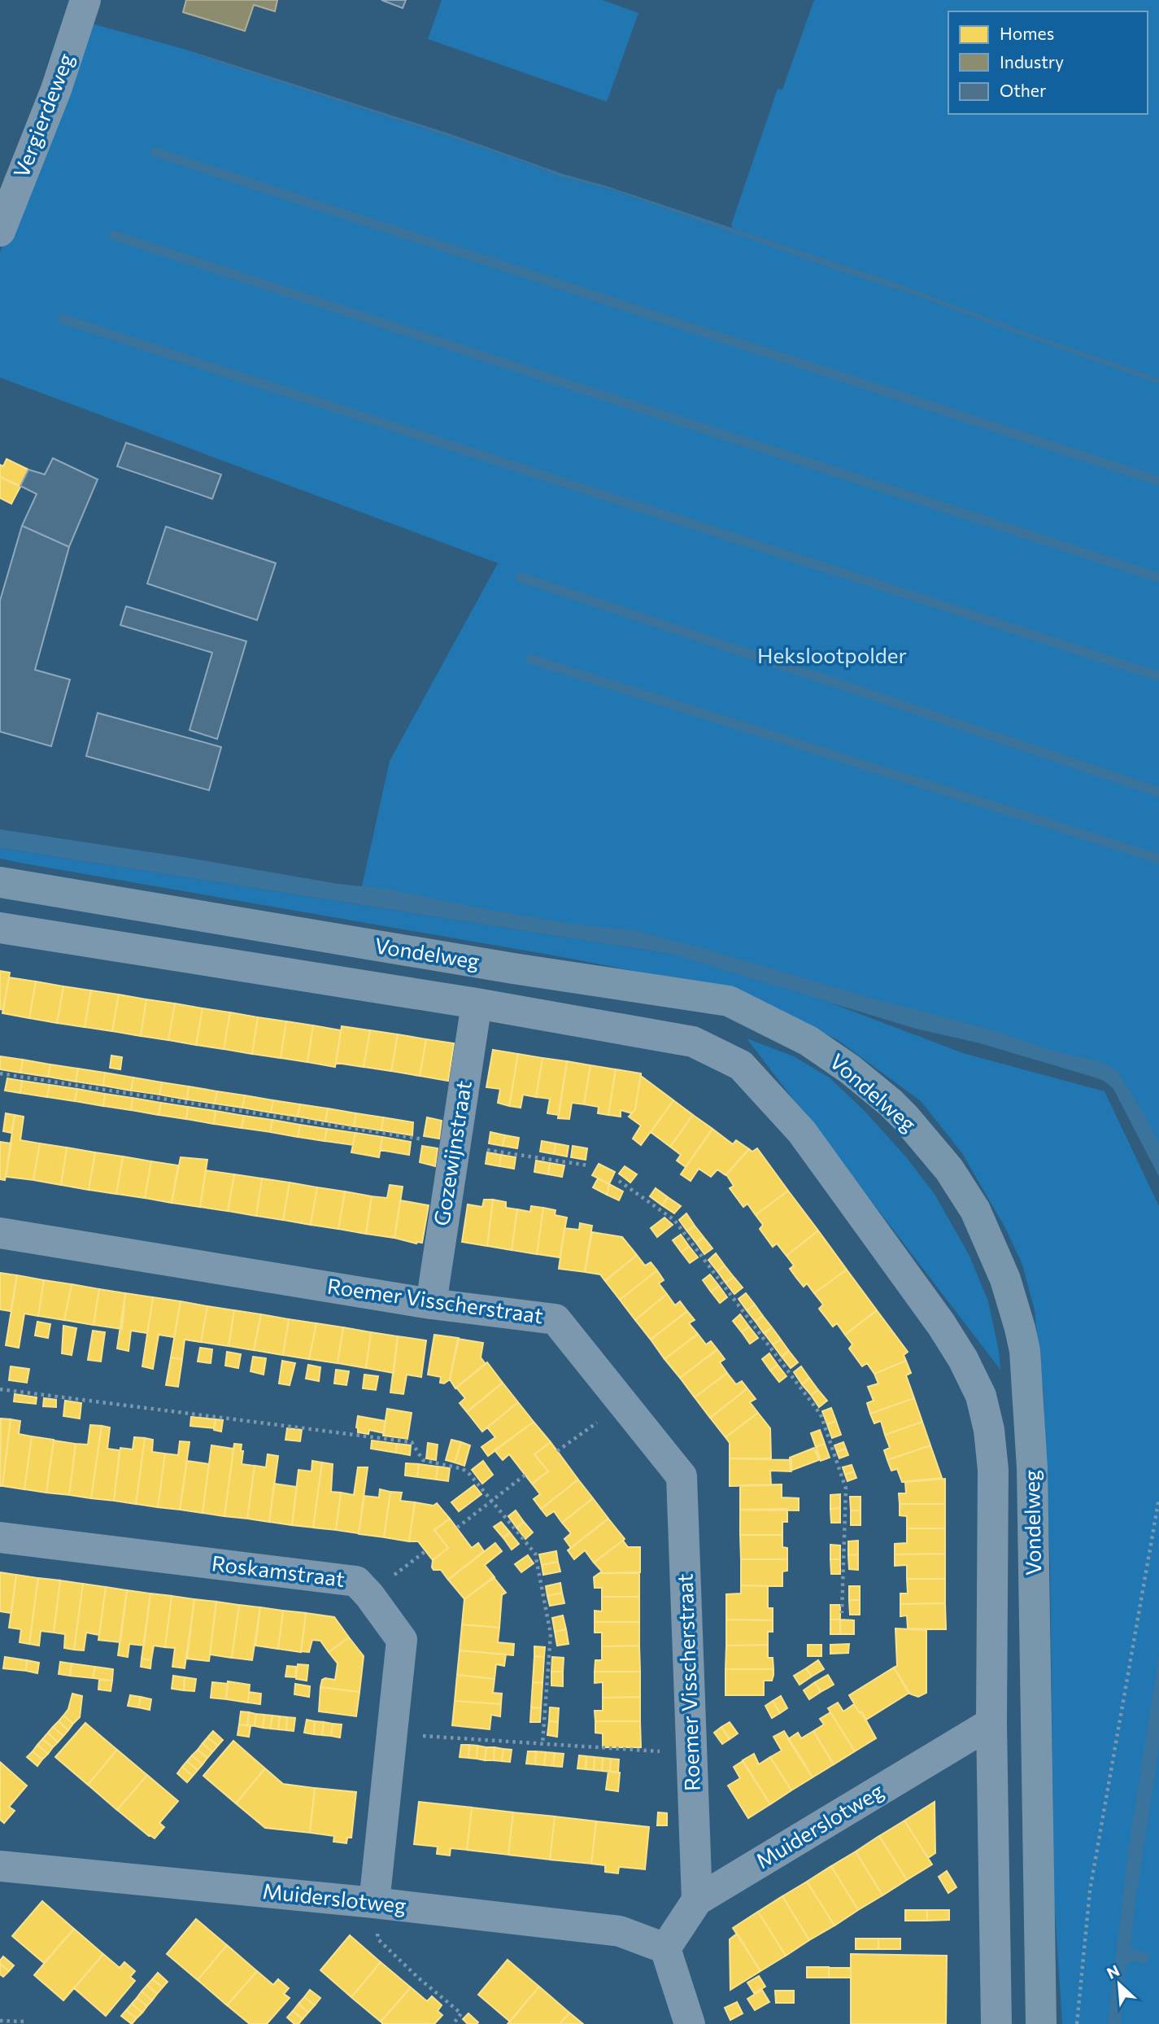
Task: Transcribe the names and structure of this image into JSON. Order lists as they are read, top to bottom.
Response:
{
  "streets": {
    "main road": ["Vondelweg"],
    "street": [
      "Vergierdeweg",
      "Gozewijnstraat",
      "Roemer Visscherstraat",
      "Roskamstraat",
      "Muiderslotweg"
    ]
  },
  "crossings": [
    ["Vondelweg", "Gozewijnstraat"],
    ["Vondelweg", "Muiderslotweg"],
    ["Gozewijnstraat", "Roemer Visscherstraat"],
    ["Roemer Visscherstraat", "Muiderslotweg"],
    ["Roskamstraat", "Muiderslotweg"]
  ],
  "parks": ["Hekslootpolder"],
  "legend": ["Homes", "Industry", "Other"],
  "north": "top left"
}
